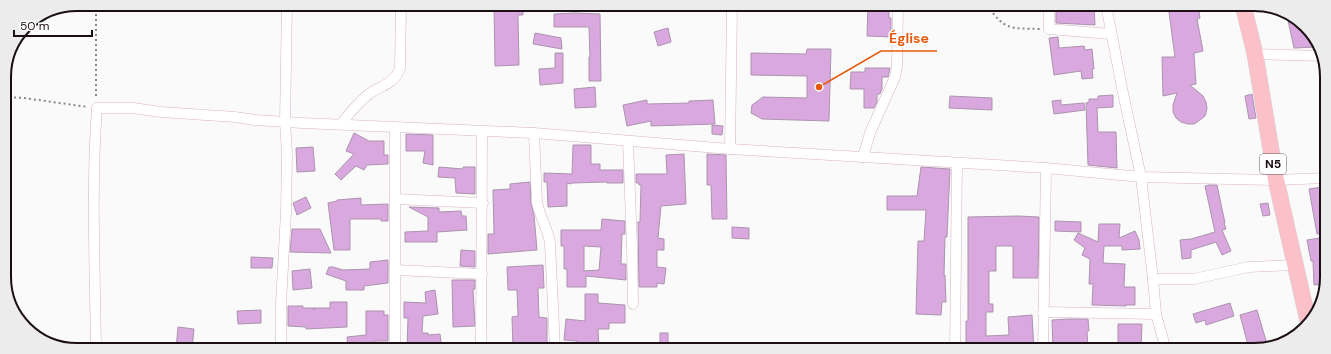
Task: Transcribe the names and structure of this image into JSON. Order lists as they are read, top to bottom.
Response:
{
  "streets": {
    "highway": ["N5"]
  },
  "places": ["Église"],
  "scale_bar": "50 m"
}
